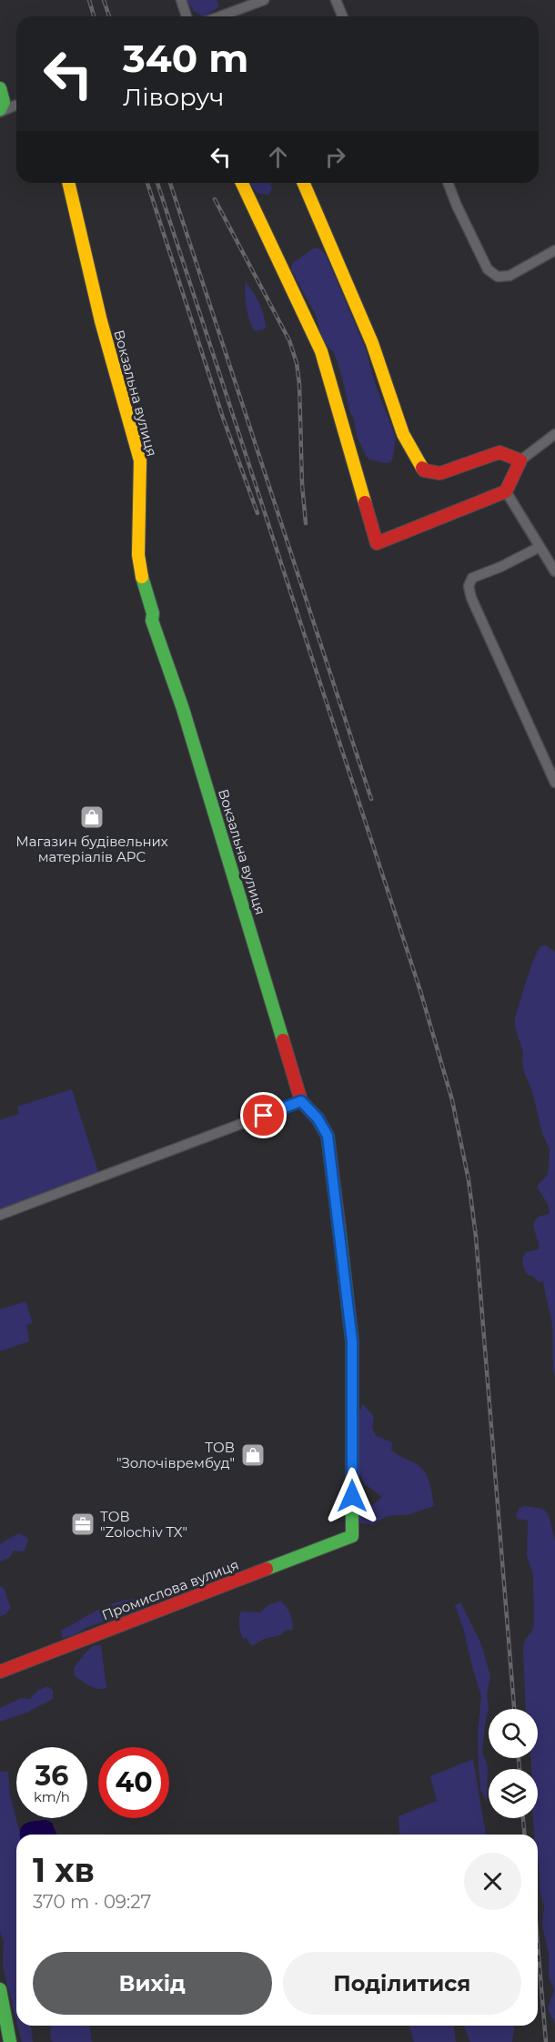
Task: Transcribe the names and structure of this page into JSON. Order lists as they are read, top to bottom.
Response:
{
  "streets": {
    "main road": ["Вокзальна вулиця", "Промислова вулиця"]
  },
  "crossings": [
    ["Вокзальна вулиця", "Промислова вулиця"]
  ],
  "places": {
    "shop": ["Магазин будівельних матеріалів APC", "ТОВ \"Золочіврембуд\""],
    "office": ["ТОВ \"Zolochiv TX\""]
  },
  "page": {
    "turn": ["340 m", "Ліворуч"],
    "speed": "36 km/h",
    "limit": "40",
    "heading": ["1 хв", "370 m · 09:27"],
    "buttons": ["Вихід", "Поділитися"]
  }
}
